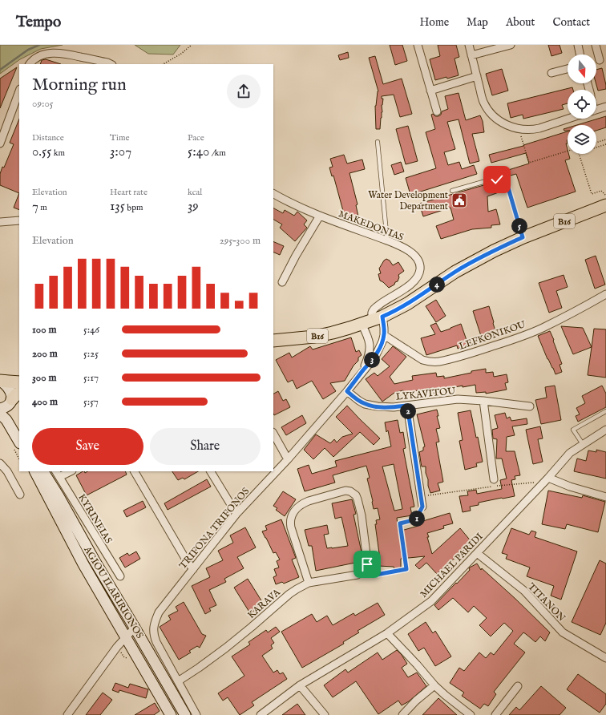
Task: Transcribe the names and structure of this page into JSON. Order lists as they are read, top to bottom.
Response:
{
  "streets": {
    "main road": ["B16", "AGIOU ILARIRIONOS"],
    "street": [
      "MAKEDONIAS",
      "LEFKONIKOU",
      "LYKAVITOU",
      "KYRINEIAS",
      "TRIFONA TRIFONOS",
      "MICHAEL PARIDI",
      "TITANON",
      "KARAVA"
    ]
  },
  "crossings": [
    ["B16", "MAKEDONIAS"],
    ["B16", "TRIFONA TRIFONOS"],
    ["MAKEDONIAS", "TRIFONA TRIFONOS"],
    ["LEFKONIKOU", "TRIFONA TRIFONOS"],
    ["LYKAVITOU", "TRIFONA TRIFONOS"],
    ["TRIFONA TRIFONOS", "KARAVA"],
    ["MICHAEL PARIDI", "TITANON"]
  ],
  "places": {
    "public building": ["Water Development Department"]
  },
  "north": "bottom",
  "page": {
    "header": "Tempo",
    "nav": [
      "Home",
      "Map",
      "About",
      "Contact"
    ],
    "heading": ["Morning run", "09:05"],
    "stats": [
      ["Distance", "0.55 km"],
      ["Time", "3:07"],
      ["Pace", "5:40 /km"],
      ["Elevation", "7 m"],
      ["Heart rate", "135 bpm"],
      ["kcal", "39"]
    ],
    "pins": [
      "5",
      "4",
      "3",
      "2",
      "1"
    ],
    "chart": ["Elevation", "295–300 m"],
    "list": [
      {
        "name": "100 m",
        "note": "5:46"
      },
      {
        "name": "200 m",
        "note": "5:25"
      },
      {
        "name": "300 m",
        "note": "5:17"
      },
      {
        "name": "400 m",
        "note": "5:57"
      }
    ],
    "buttons": ["Save", "Share"]
  }
}
